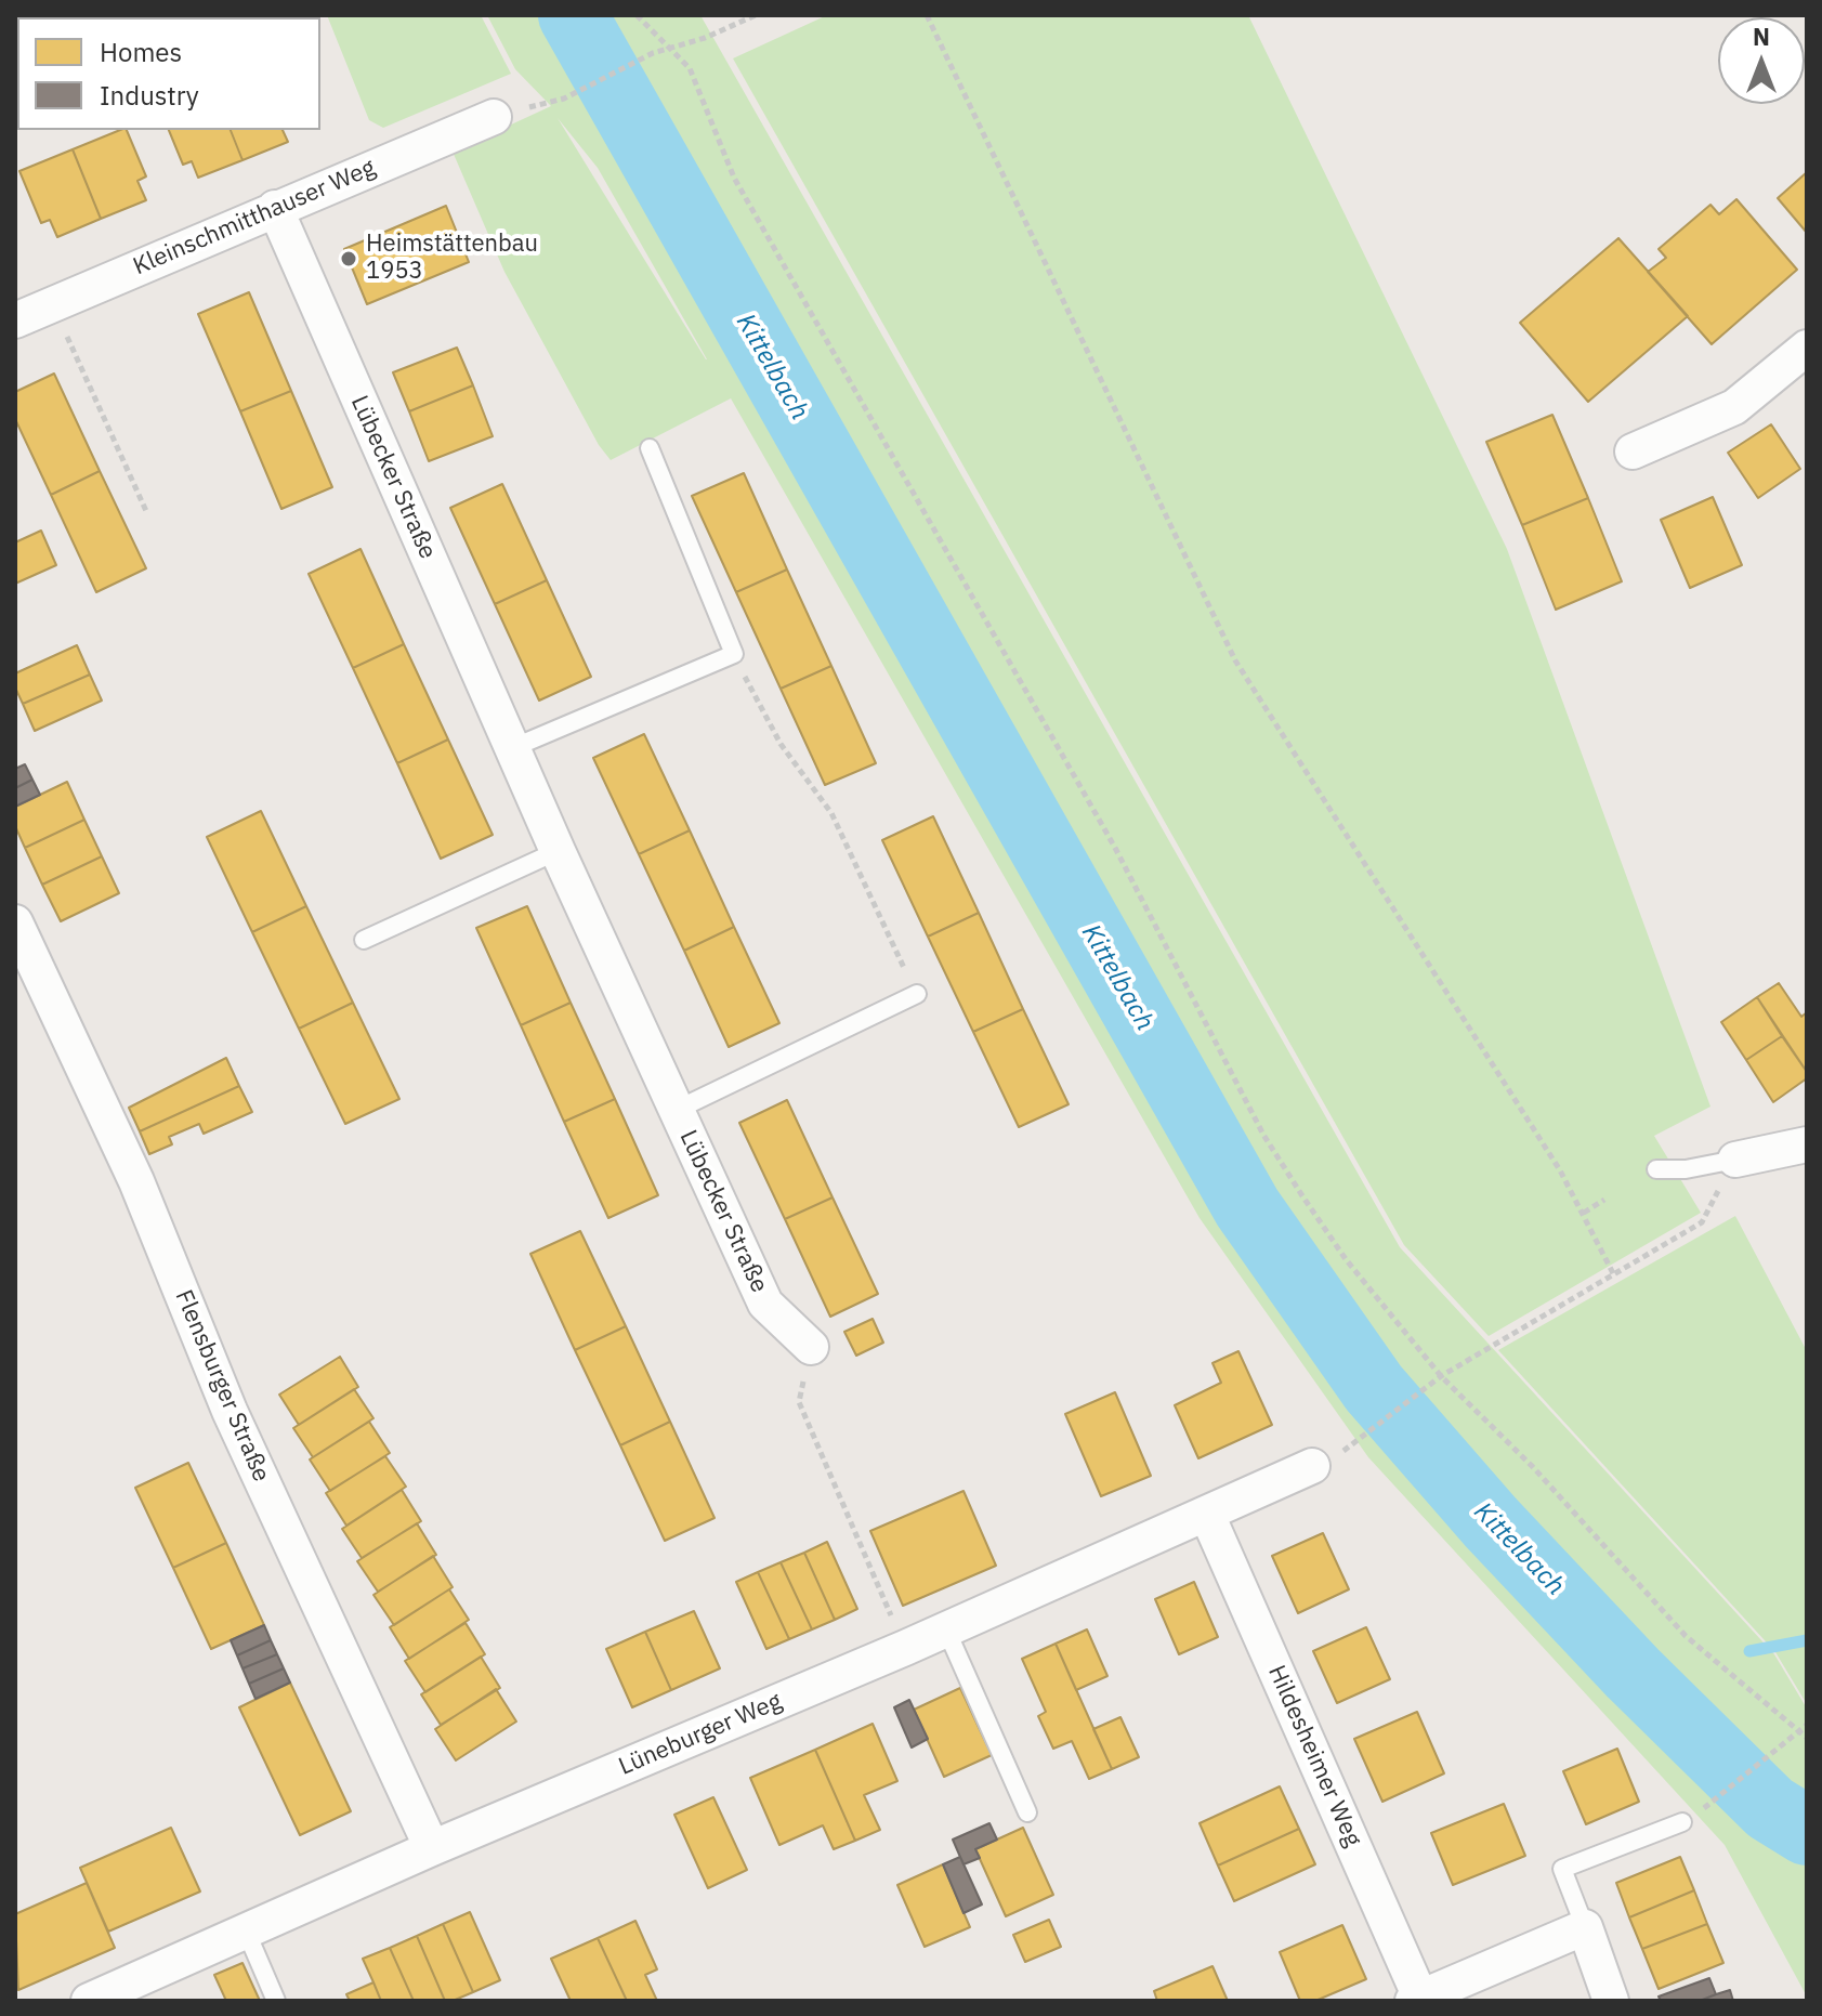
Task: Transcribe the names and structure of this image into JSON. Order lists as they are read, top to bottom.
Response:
{
  "streets": {
    "street": [
      "Kleinschmitthauser Weg",
      "Lübecker Straße",
      "Flensburger Straße",
      "Lüneburger Weg",
      "Hildesheimer Weg"
    ]
  },
  "crossings": [
    ["Kleinschmitthauser Weg", "Lübecker Straße"],
    ["Flensburger Straße", "Lüneburger Weg"],
    ["Lüneburger Weg", "Hildesheimer Weg"]
  ],
  "water": ["Kittelbach"],
  "places": ["Heimstättenbau 1953"],
  "legend": ["Homes", "Industry"],
  "north": "top"
}
